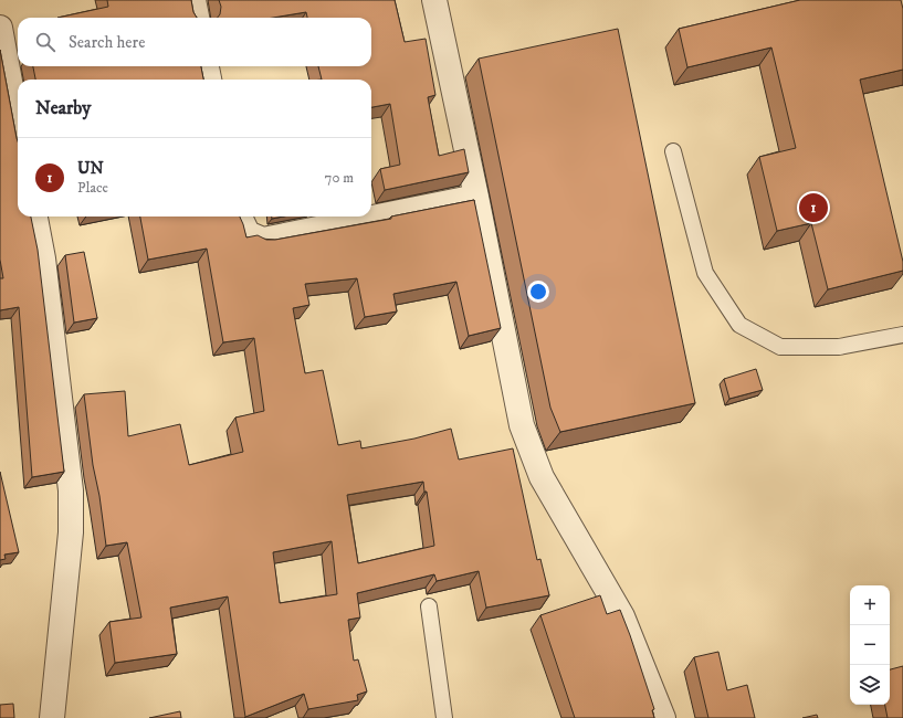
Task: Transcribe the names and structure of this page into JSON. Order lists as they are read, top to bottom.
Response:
{
  "page": {
    "search": "Search here",
    "heading": "Nearby",
    "list": [
      {
        "mark": "1",
        "name": "UN",
        "note": "Place",
        "value": "70 m"
      }
    ],
    "pins": "1",
    "map_buttons": ["+", "−"]
  }
}
